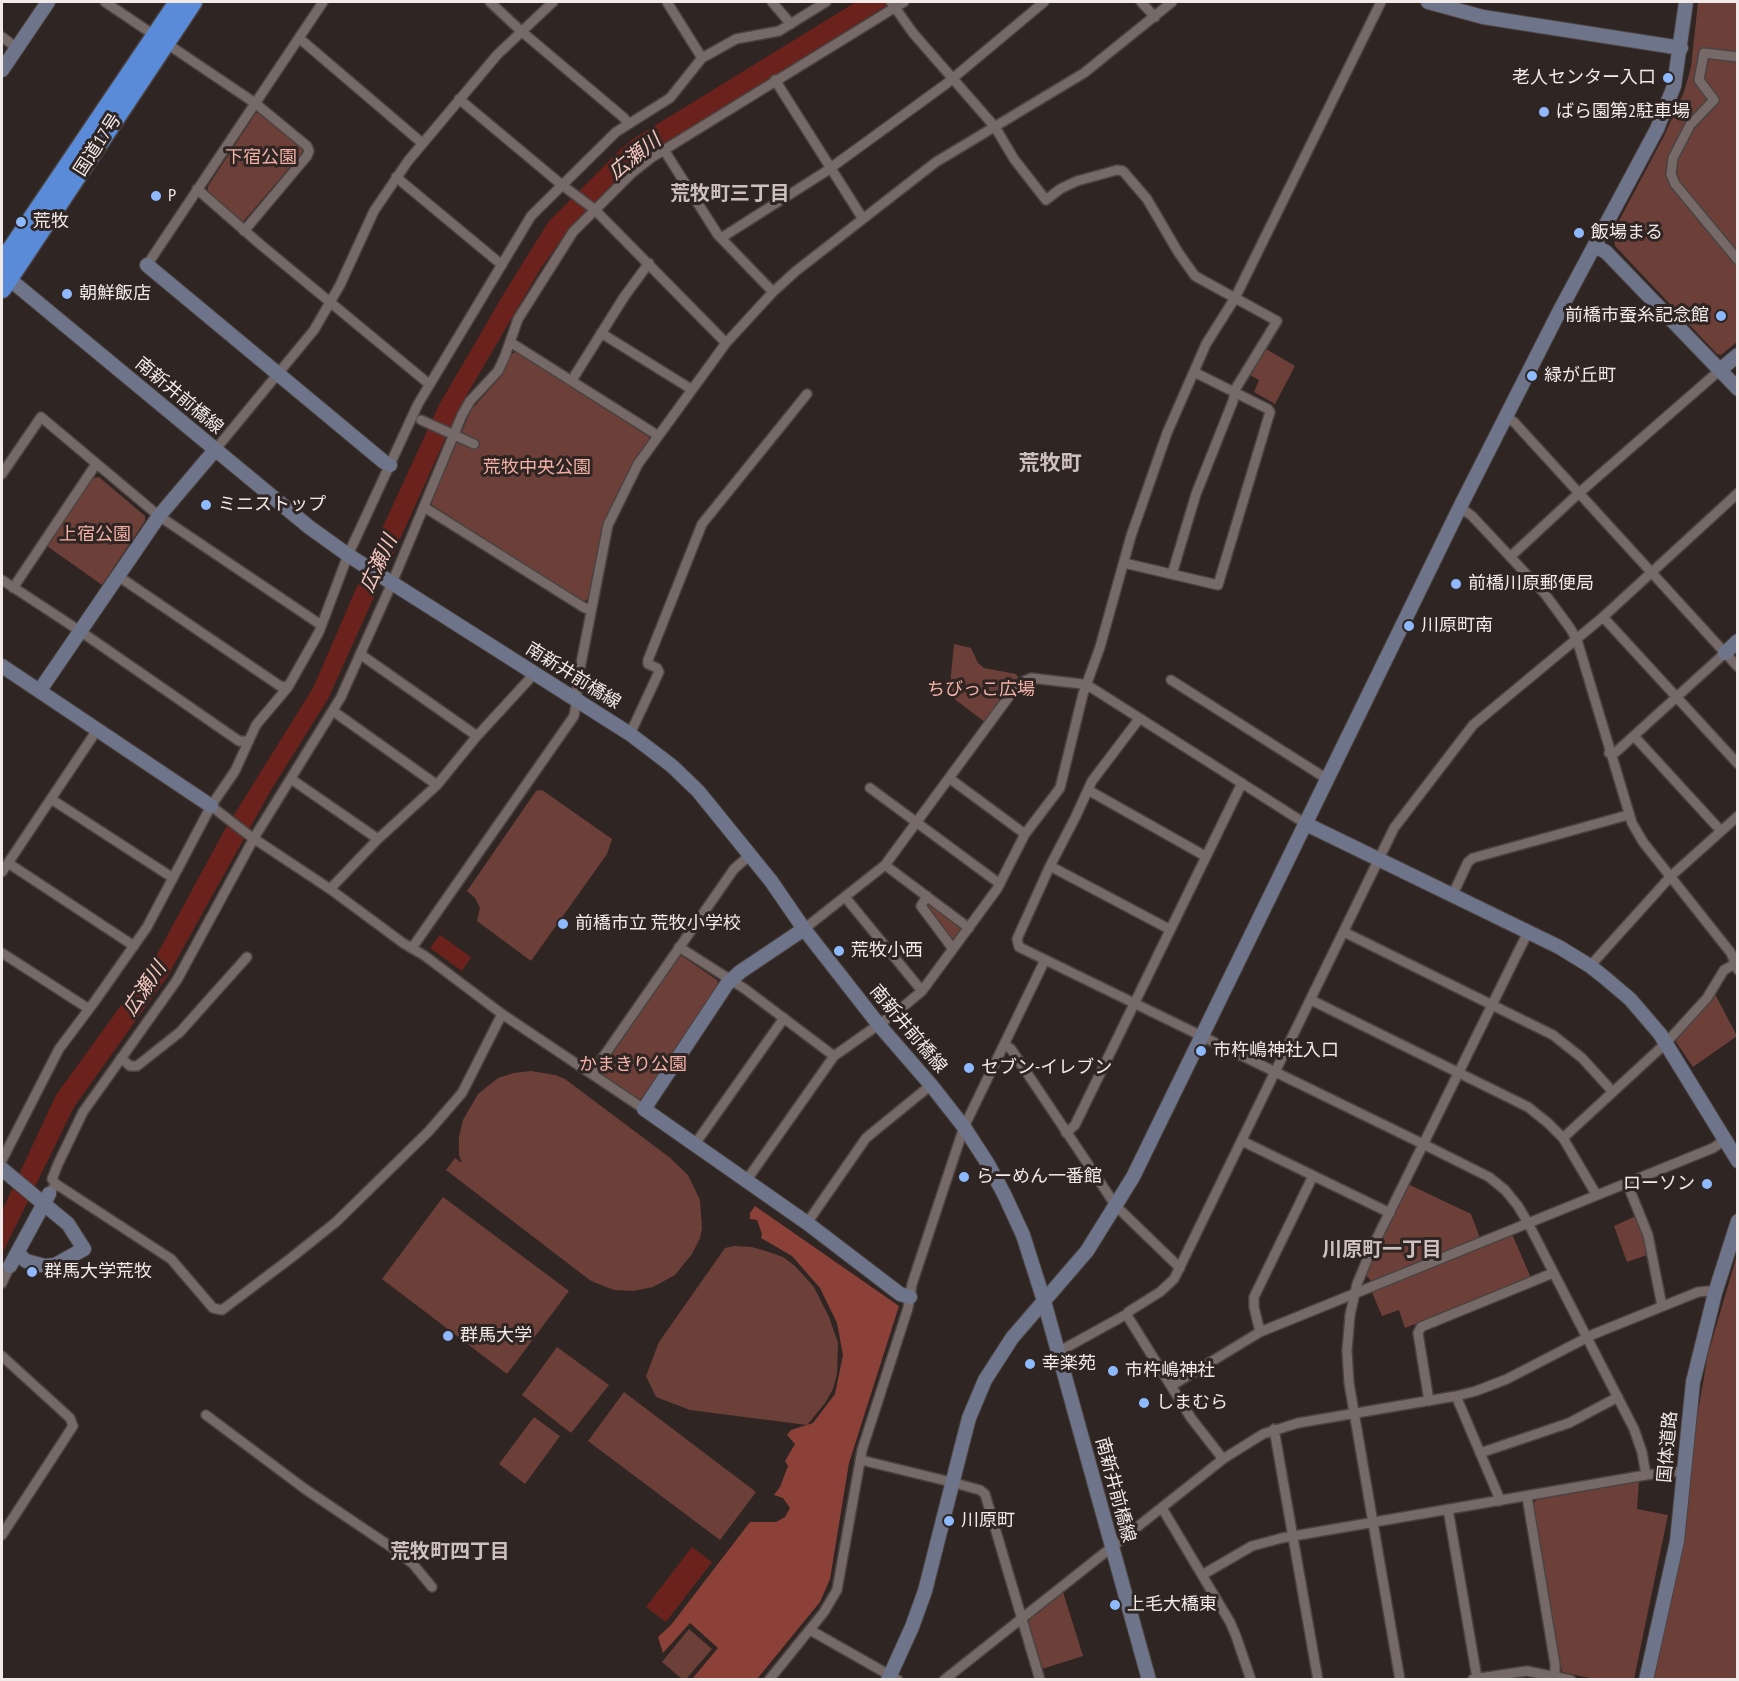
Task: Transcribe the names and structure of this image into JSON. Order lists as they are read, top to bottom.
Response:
{
  "streets": {
    "highway": ["国道17号"],
    "street": ["南新井前橋線", "国体道路"]
  },
  "crossings": [
    ["国道17号", "南新井前橋線"]
  ],
  "districts": [
    "荒牧町三丁目",
    "荒牧町",
    "川原町一丁目",
    "荒牧町四丁目"
  ],
  "water": ["広瀬川"],
  "parks": [
    "下宿公園",
    "荒牧中央公園",
    "上宿公園",
    "ちびっこ広場",
    "かまきり公園"
  ],
  "places": [
    "老人センター入口",
    "ばら園第2駐車場",
    "P",
    "荒牧",
    "飯場まる",
    "朝鮮飯店",
    "前橋市蚕糸記念館",
    "緑が丘町",
    "ミニストップ",
    "前橋川原郵便局",
    "川原町南",
    "前橋市立 荒牧小学校",
    "荒牧小西",
    "市杵嶋神社入口",
    "セブン-イレブン",
    "らーめん一番館",
    "ローソン",
    "群馬大学荒牧",
    "群馬大学",
    "幸楽苑",
    "市杵嶋神社",
    "しまむら",
    "川原町",
    "上毛大橋東"
  ]
}
